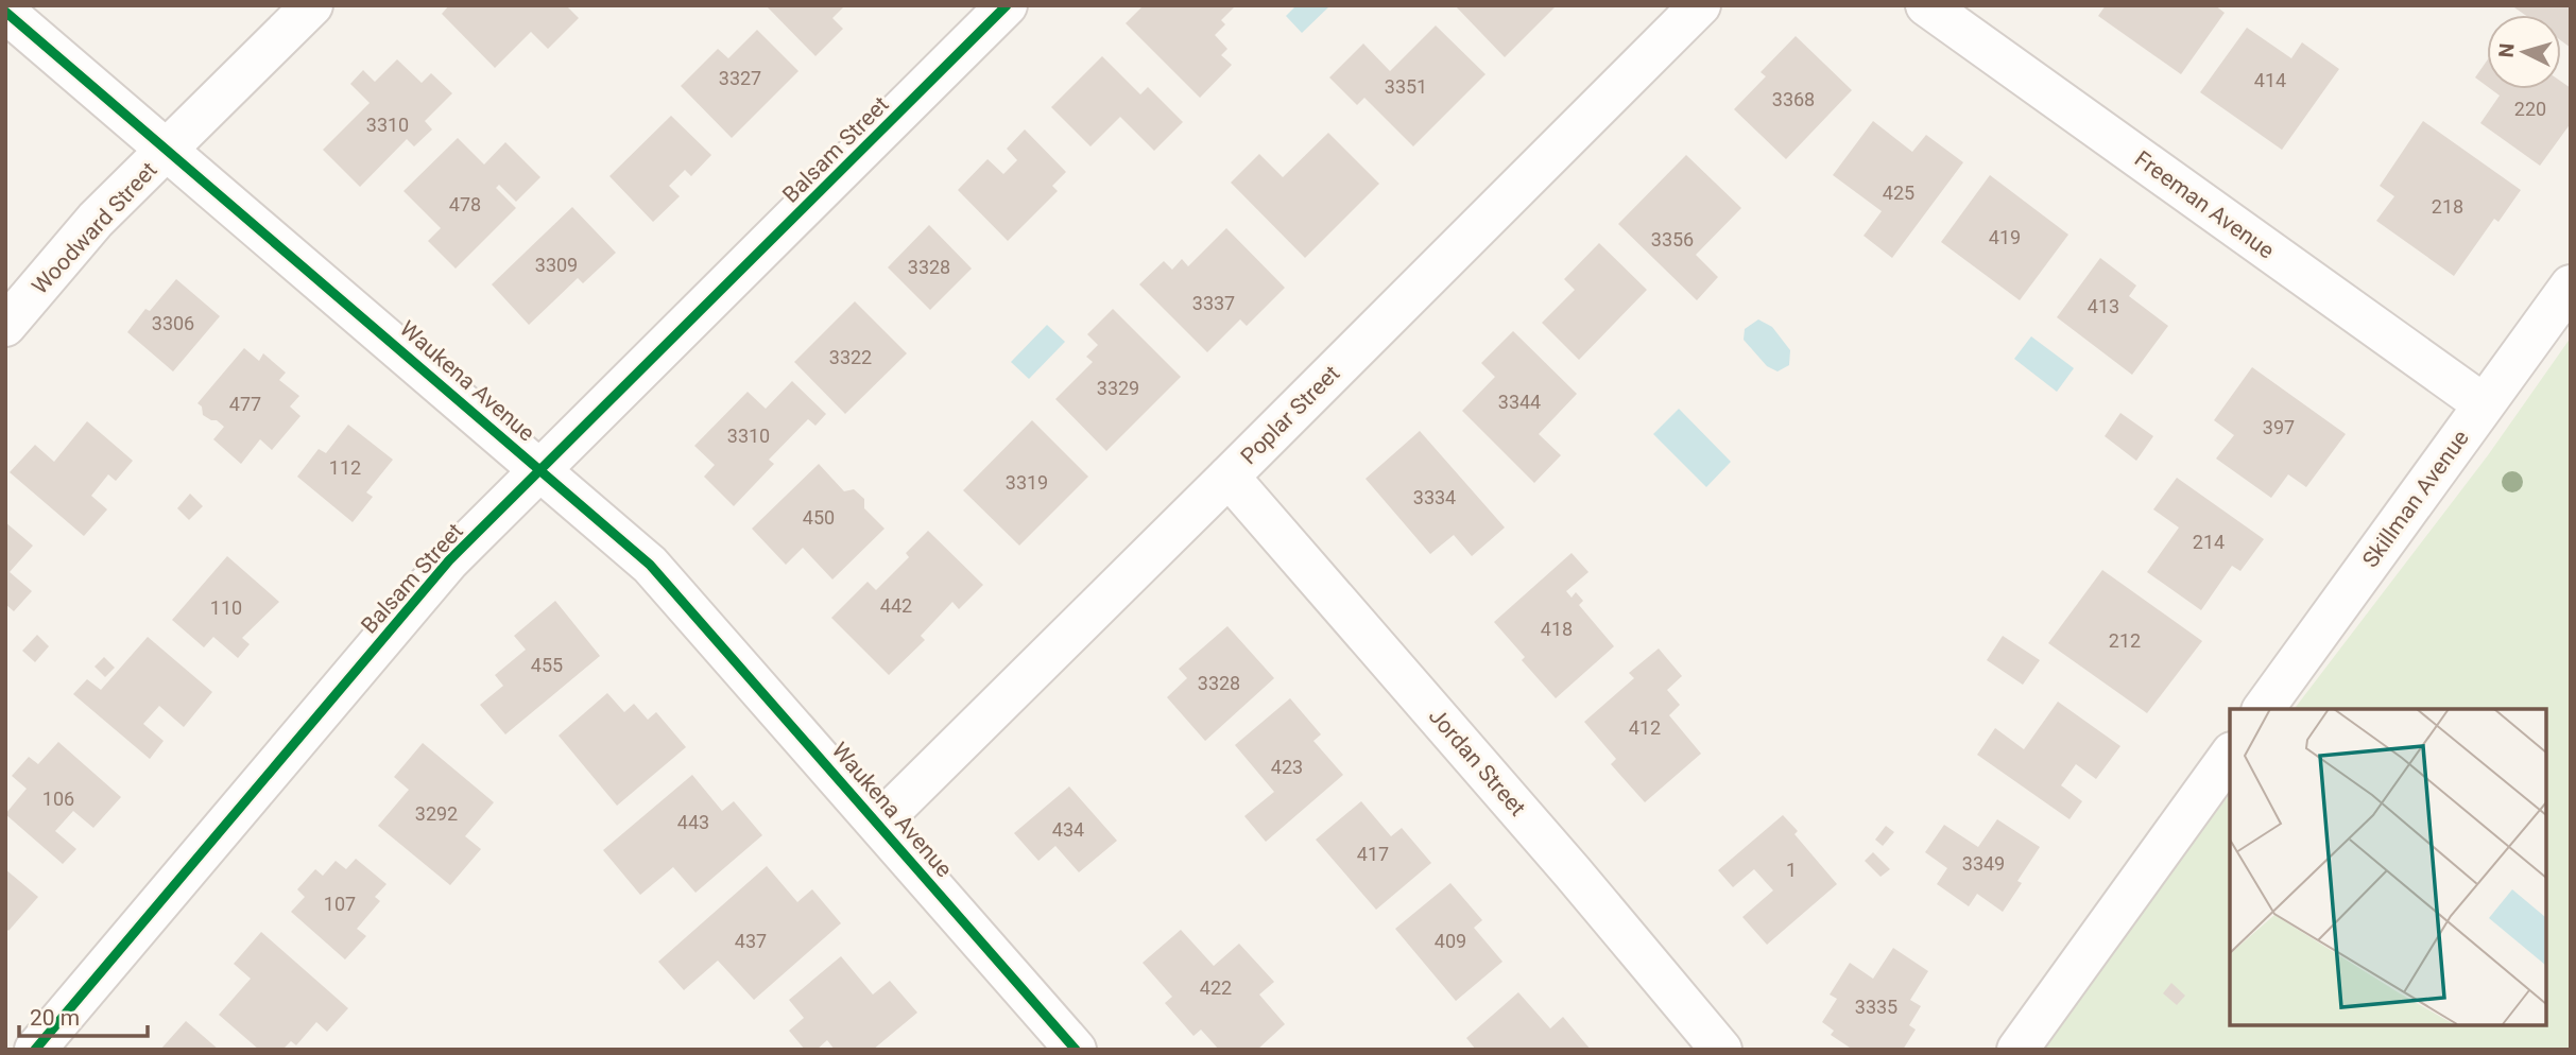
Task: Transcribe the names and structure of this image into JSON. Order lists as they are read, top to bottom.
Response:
{
  "streets": {
    "street": [
      "Balsam Street",
      "Freeman Avenue",
      "Woodward Street",
      "Waukena Avenue",
      "Poplar Street",
      "Skillman Avenue",
      "Jordan Street"
    ]
  },
  "crossings": [
    ["Balsam Street", "Waukena Avenue"],
    ["Freeman Avenue", "Skillman Avenue"],
    ["Woodward Street", "Waukena Avenue"],
    ["Waukena Avenue", "Poplar Street"],
    ["Poplar Street", "Jordan Street"]
  ],
  "house_numbers": [
    "3327",
    "414",
    "3351",
    "3368",
    "220",
    "3310",
    "425",
    "478",
    "218",
    "419",
    "3356",
    "3309",
    "3328",
    "3337",
    "413",
    "3306",
    "3322",
    "3329",
    "3344",
    "477",
    "397",
    "3310",
    "112",
    "3319",
    "3334",
    "450",
    "214",
    "442",
    "110",
    "418",
    "212",
    "455",
    "3328",
    "412",
    "423",
    "106",
    "3292",
    "443",
    "434",
    "417",
    "3349",
    "1",
    "107",
    "437",
    "409",
    "422",
    "3335"
  ],
  "scale_bar": "20 m",
  "north": "left"
}
